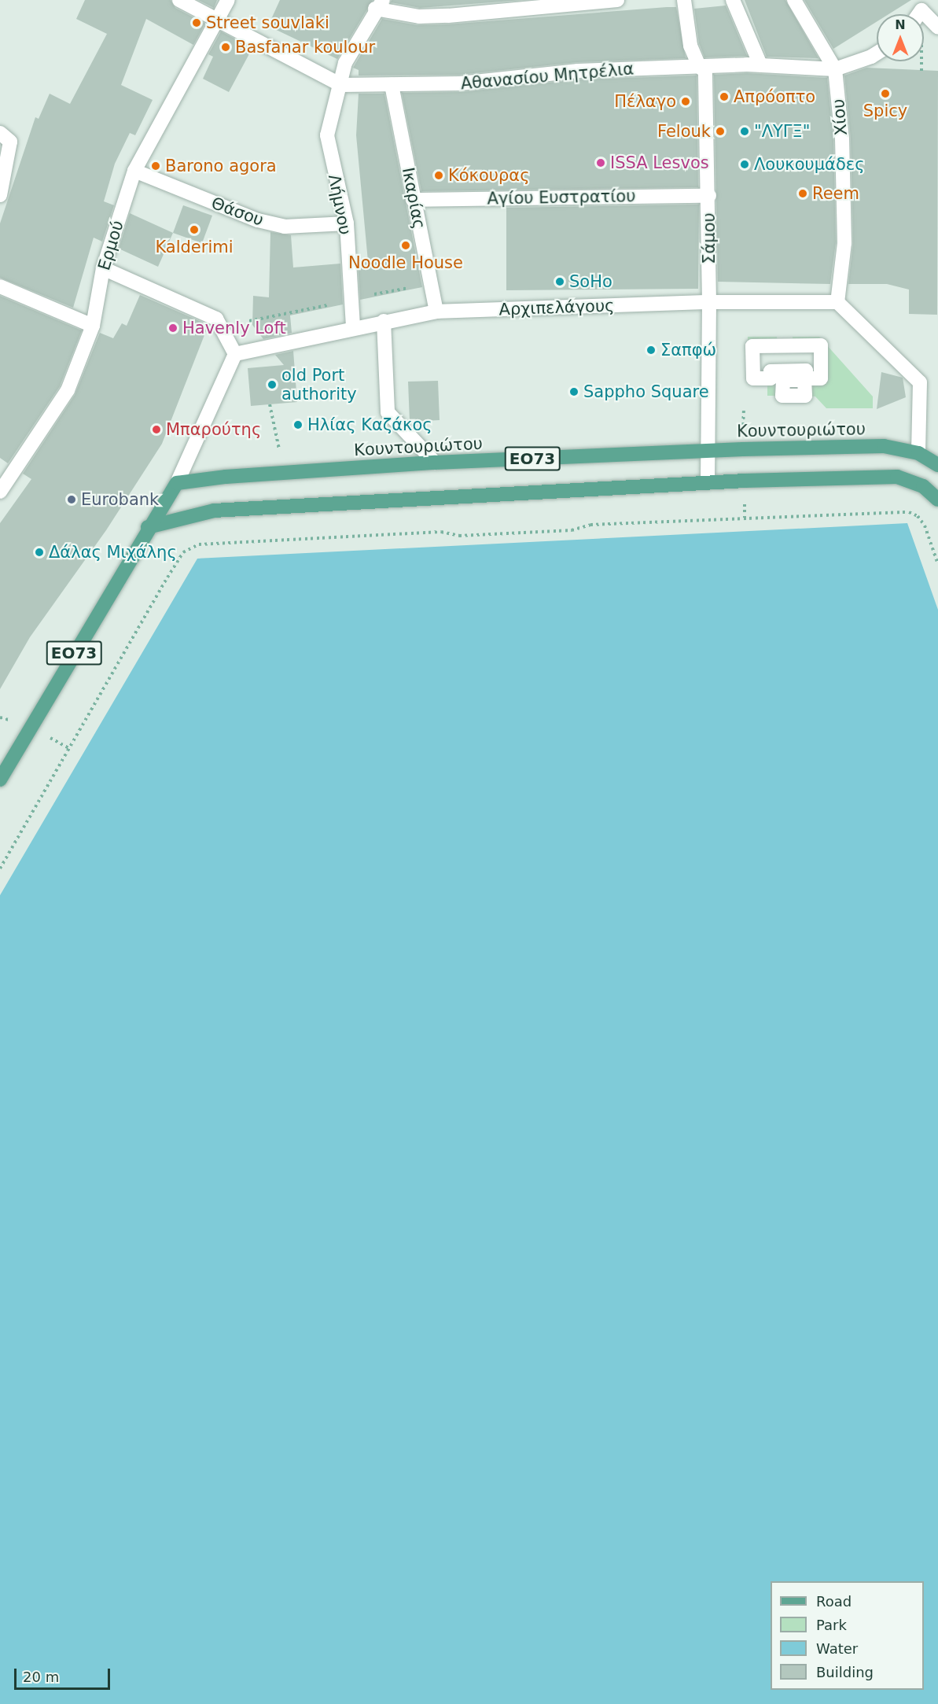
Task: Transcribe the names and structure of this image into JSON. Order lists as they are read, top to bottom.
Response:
{
  "streets": {
    "main road": ["Κουντουριώτου", "ΕΟ73"],
    "street": [
      "Αθανασίου Μητρέλια",
      "Χίου",
      "Αγίου Ευστρατίου",
      "Ικαρίας",
      "Λήμνου",
      "Θάσου",
      "Σάμου",
      "Ερμού",
      "Αρχιπελάγους"
    ]
  },
  "crossings": [
    ["Αθανασίου Μητρέλια", "Χίου"],
    ["Αθανασίου Μητρέλια", "Ικαρίας"],
    ["Αθανασίου Μητρέλια", "Λήμνου"],
    ["Αθανασίου Μητρέλια", "Σάμου"],
    ["Αθανασίου Μητρέλια", "Ερμού"],
    ["Χίου", "Αρχιπελάγους"],
    ["Αγίου Ευστρατίου", "Ικαρίας"],
    ["Αγίου Ευστρατίου", "Σάμου"],
    ["Ικαρίας", "Αρχιπελάγους"],
    ["Λήμνου", "Θάσου"],
    ["Λήμνου", "Αρχιπελάγους"],
    ["Θάσου", "Ερμού"],
    ["Σάμου", "Αρχιπελάγους"],
    ["Σάμου", "Κουντουριώτου"],
    ["Σάμου", "ΕΟ73"],
    ["Κουντουριώτου", "ΕΟ73"]
  ],
  "places": [
    "Street souvlaki",
    "Basfanar koulour",
    "Spicy",
    "Απρόοπτο",
    "Πέλαγο",
    "Felouk",
    "\"ΛΥΓΞ\"",
    "ISSA Lesvos",
    "Λουκουμάδες",
    "Barono agora",
    "Κόκουρας",
    "Reem",
    "Kalderimi",
    "Noodle House",
    "SoΗo",
    "Havenly Loft",
    "Σαπφώ",
    "old Port authority",
    "Sappho Square",
    "Ηλίας Καζάκος",
    "Μπαρούτης",
    "Eurobank",
    "Δάλας Μιχάλης"
  ],
  "legend": [
    "Road",
    "Park",
    "Water",
    "Building"
  ],
  "scale_bar": "20 m",
  "north": "top"
}
